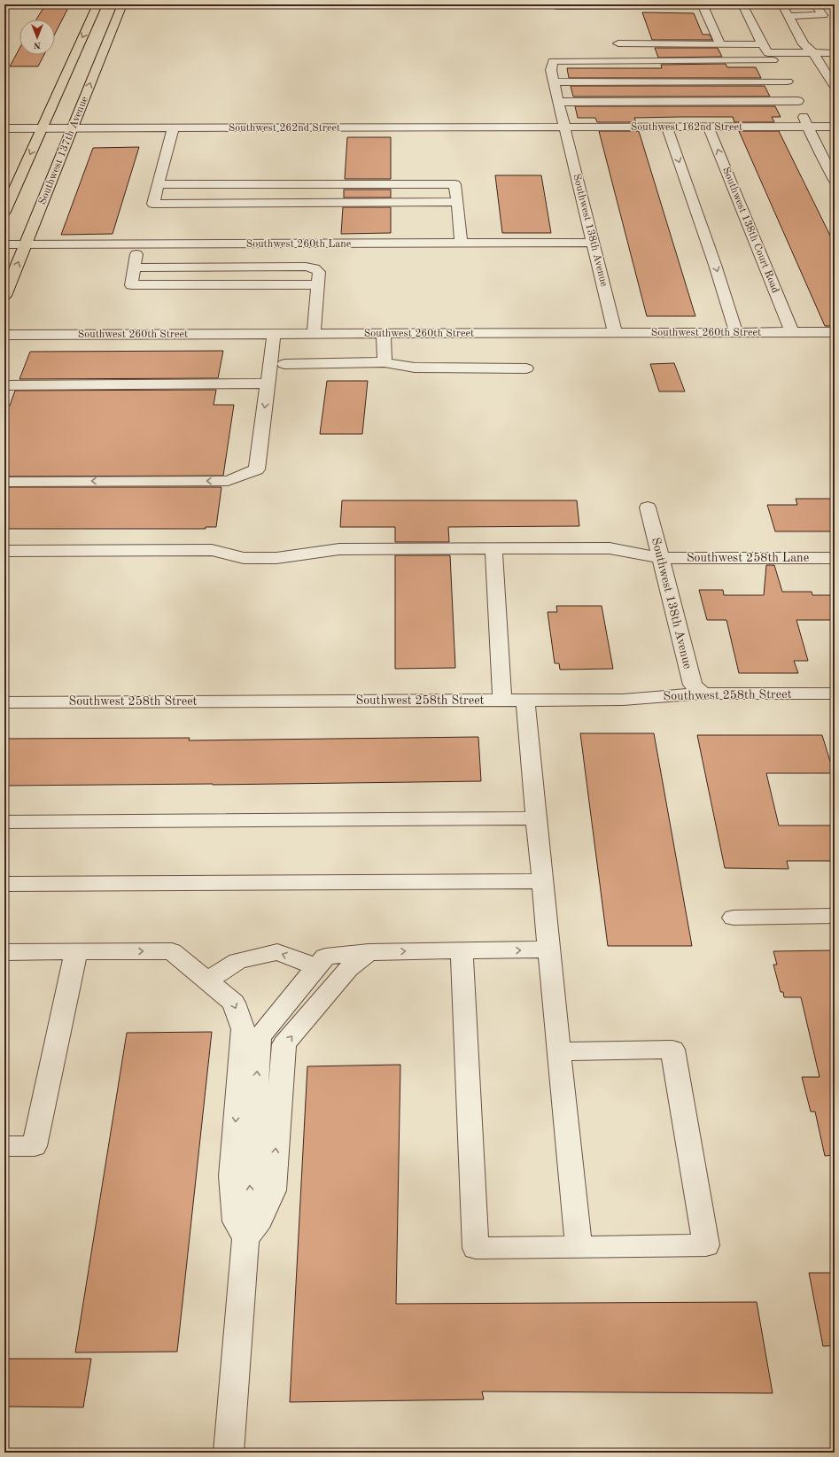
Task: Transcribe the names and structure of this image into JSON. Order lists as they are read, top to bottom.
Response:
{
  "streets": {
    "main road": ["Southwest 137th Avenue"],
    "street": [
      "Southwest 162nd Street",
      "Southwest 262nd Street",
      "Southwest 138th Avenue",
      "Southwest 138th Court Road",
      "Southwest 260th Lane",
      "Southwest 260th Street",
      "Southwest 258th Lane",
      "Southwest 258th Street"
    ]
  },
  "crossings": [
    ["Southwest 162nd Street", "Southwest 262nd Street"],
    ["Southwest 162nd Street", "Southwest 138th Avenue"],
    ["Southwest 162nd Street", "Southwest 138th Court Road"],
    ["Southwest 262nd Street", "Southwest 137th Avenue"],
    ["Southwest 262nd Street", "Southwest 138th Avenue"],
    ["Southwest 137th Avenue", "Southwest 260th Lane"],
    ["Southwest 138th Avenue", "Southwest 260th Lane"],
    ["Southwest 138th Avenue", "Southwest 260th Street"],
    ["Southwest 138th Avenue", "Southwest 258th Lane"],
    ["Southwest 138th Avenue", "Southwest 258th Street"],
    ["Southwest 138th Court Road", "Southwest 260th Street"]
  ],
  "north": "bottom"
}
